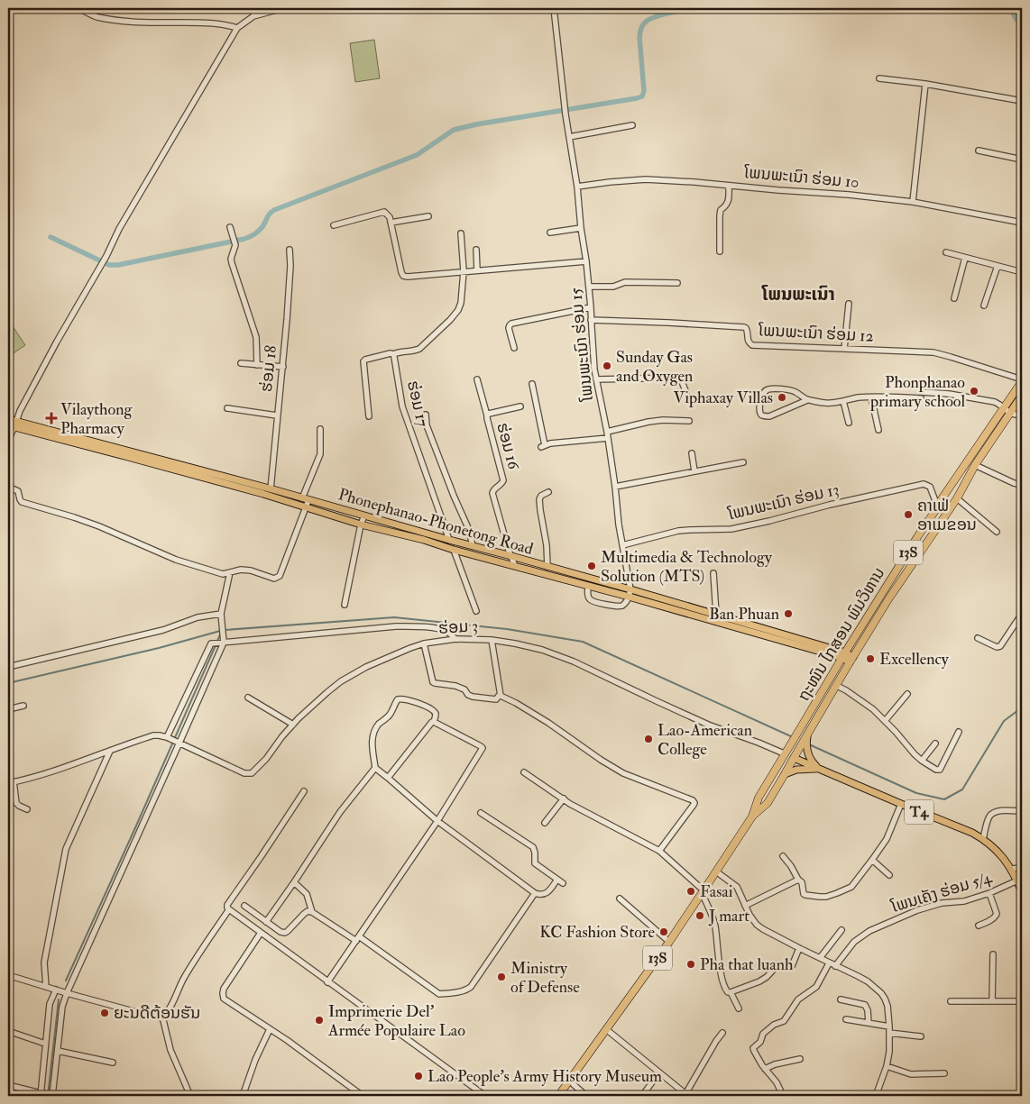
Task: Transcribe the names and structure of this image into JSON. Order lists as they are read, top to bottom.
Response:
{
  "streets": {
    "highway": ["13S", "ຖະໜົນ ໄກສອນ ພົມວິຫານ"],
    "main road": ["Phonephanao-Phonetong Road", "T4"],
    "street": [
      "ໂພນພະເນົາ ຮ່ອມ 10",
      "ໂພນພະເນົາ ຮ່ອມ 12",
      "ໂພນພະເນົາ ຮ່ອມ 15",
      "ຮ່ອມ 18",
      "ຮ່ອມ 17",
      "ຮ່ອມ 16",
      "ໂພນພະເນົາ ຮ່ອມ 13",
      "ຮ່ອມ 3",
      "ໂພນເຄັງ ຮ່ອມ 5/4"
    ]
  },
  "crossings": [
    ["ໂພນພະເນົາ ຮ່ອມ 10", "ໂພນພະເນົາ ຮ່ອມ 15"],
    ["ໂພນພະເນົາ ຮ່ອມ 12", "ໂພນພະເນົາ ຮ່ອມ 15"],
    ["ໂພນພະເນົາ ຮ່ອມ 12", "ຖະໜົນ ໄກສອນ ພົມວິຫານ"],
    ["ໂພນພະເນົາ ຮ່ອມ 15", "ໂພນພະເນົາ ຮ່ອມ 13"],
    ["ໂພນພະເນົາ ຮ່ອມ 15", "Phonephanao-Phonetong Road"],
    ["ຮ່ອມ 18", "Phonephanao-Phonetong Road"],
    ["ຮ່ອມ 17", "Phonephanao-Phonetong Road"],
    ["ຮ່ອມ 16", "Phonephanao-Phonetong Road"],
    ["ໂພນພະເນົາ ຮ່ອມ 13", "ຖະໜົນ ໄກສອນ ພົມວິຫານ"],
    ["Phonephanao-Phonetong Road", "ຖະໜົນ ໄກສອນ ພົມວິຫານ"],
    ["ຮ່ອມ 3", "ຖະໜົນ ໄກສອນ ພົມວິຫານ"],
    ["ຖະໜົນ ໄກສອນ ພົມວິຫານ", "T4"],
    ["T4", "ໂພນເຄັງ ຮ່ອມ 5/4"]
  ],
  "districts": ["ໂພນພະເນົາ"],
  "places": {
    "other": [
      "Sunday Gas and Oxygen",
      "Phonphanao primary school",
      "Viphaxay Villas",
      "ຄາເຟ່ ອາເມຂອນ",
      "Multimedia & Technology Solution (MTS)",
      "Ban Phuan",
      "Excellency",
      "Lao-American College",
      "Fasai",
      "J mart",
      "KC Fashion Store",
      "Pha that luanh",
      "Ministry of Defense",
      "ຍະນດີຕ້ອນຮັນ",
      "Imprimerie Del' Armée Populaire Lao",
      "Lao People's Army History Museum"
    ],
    "health": ["Vilaythong Pharmacy"]
  }
}
